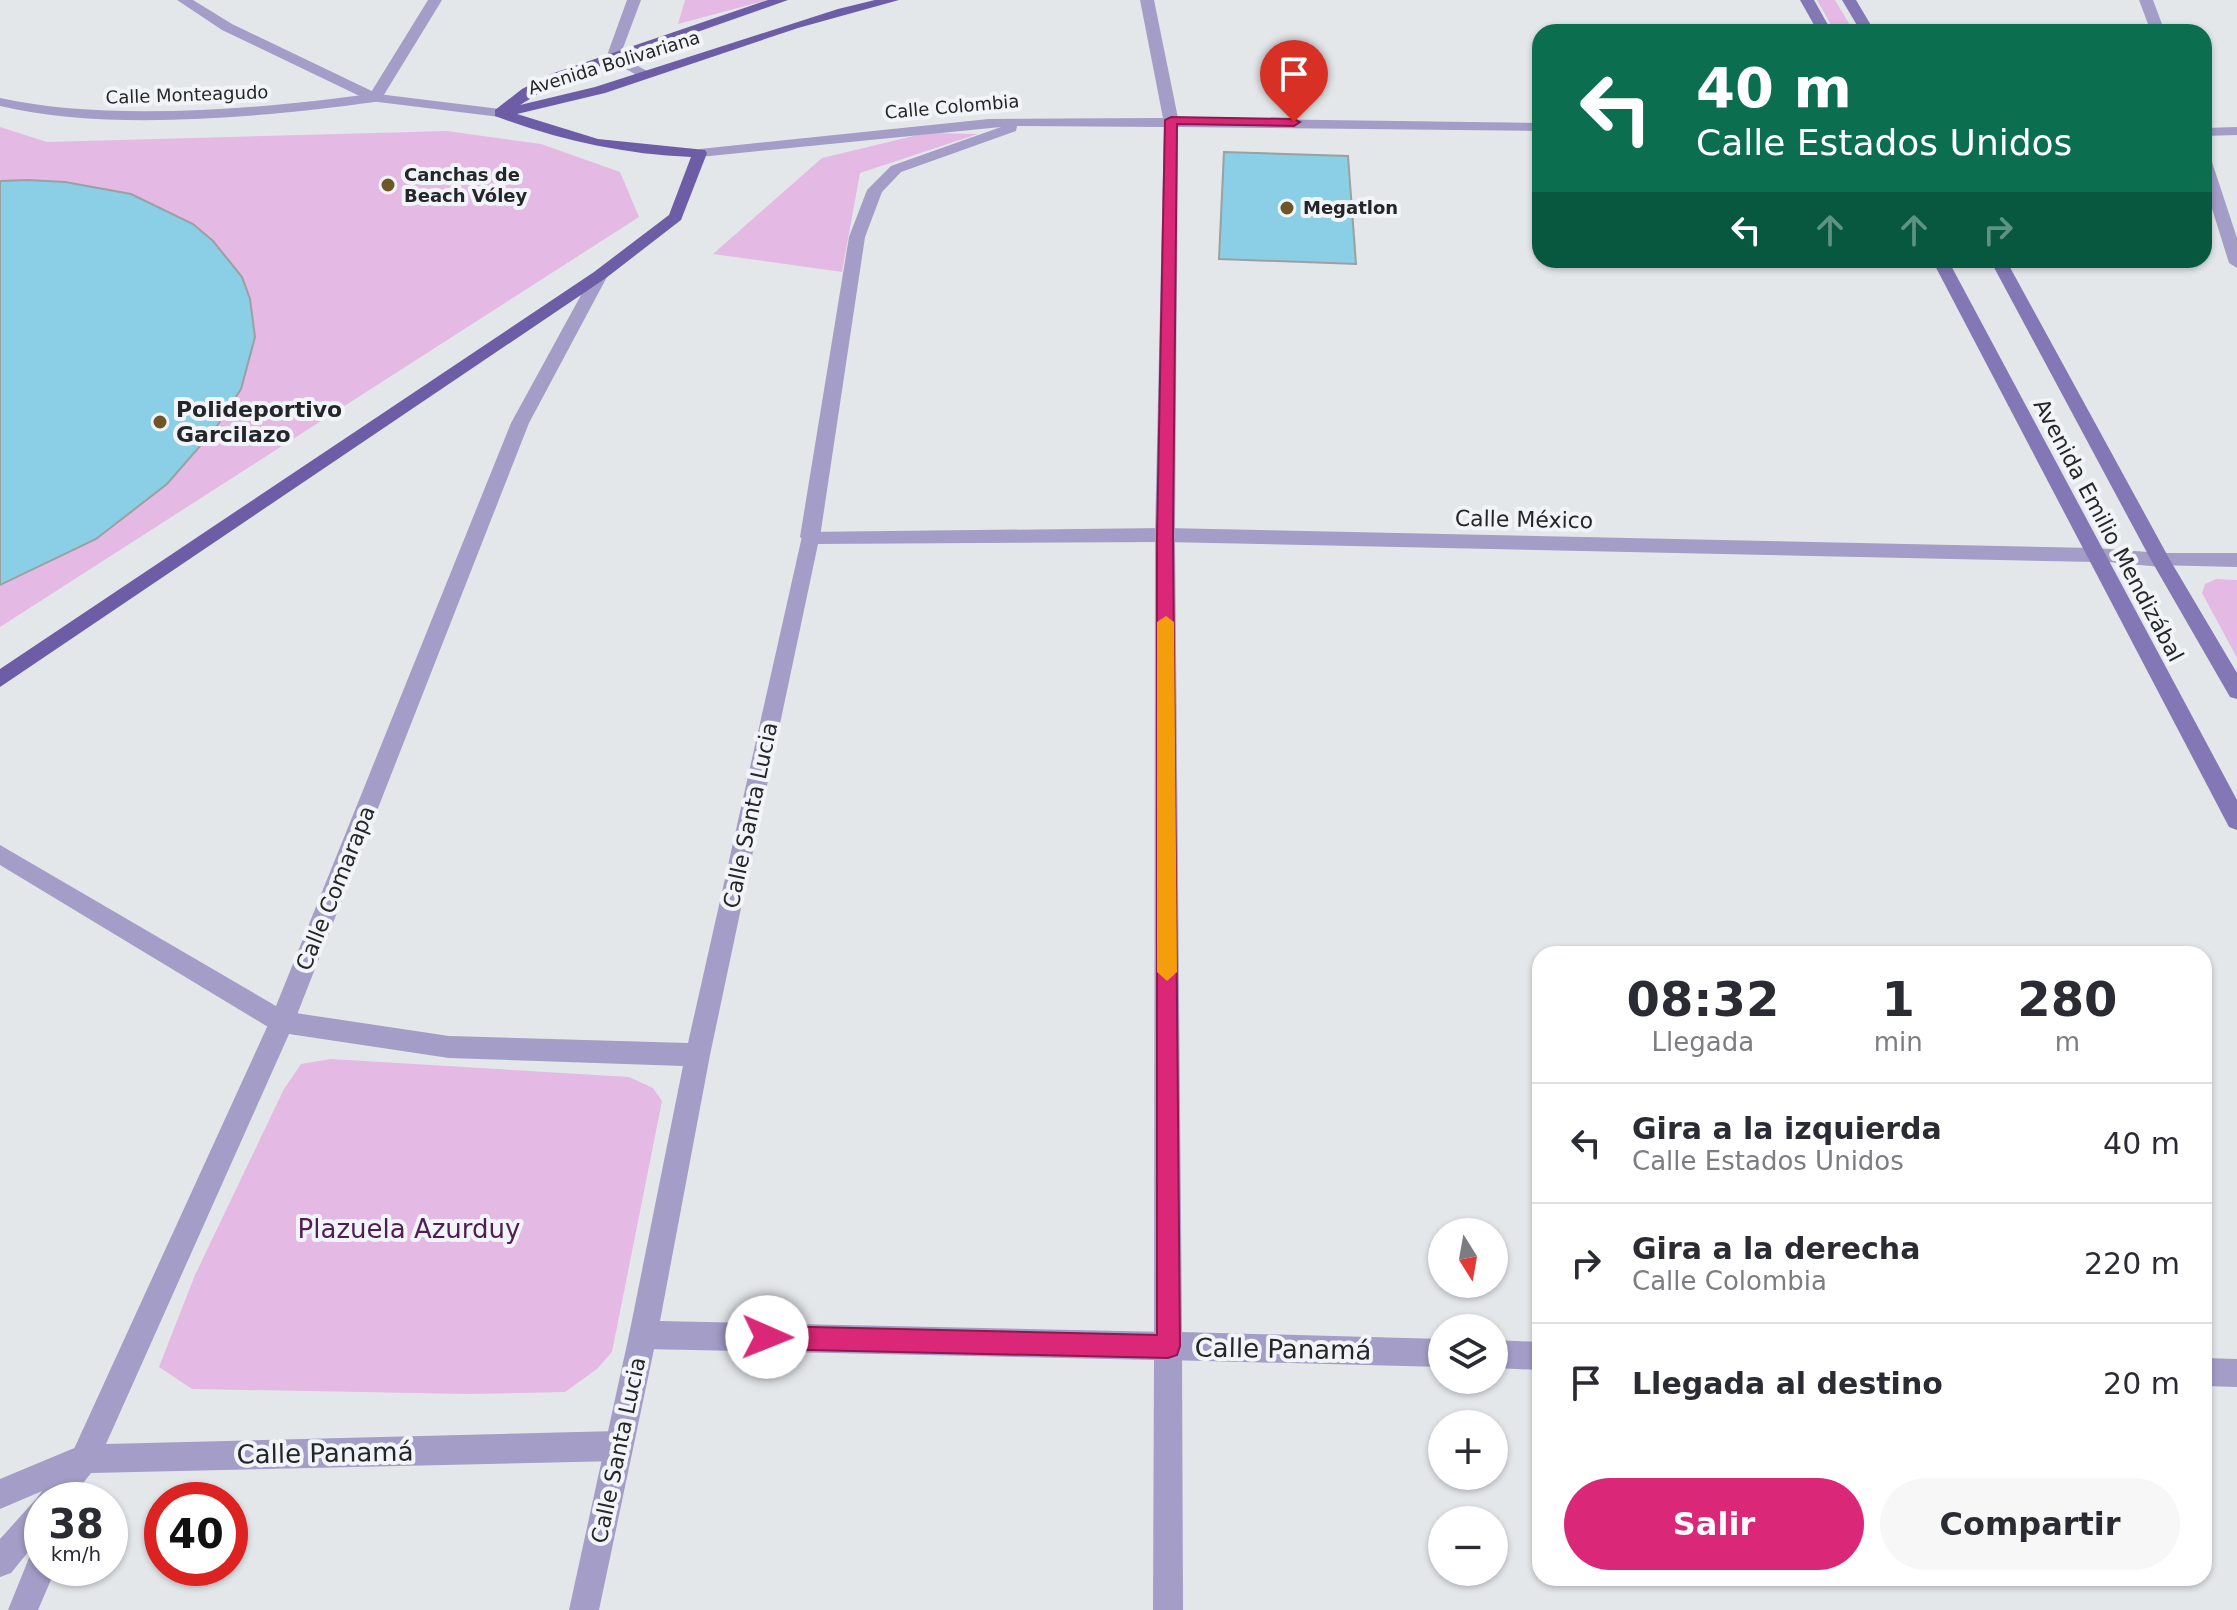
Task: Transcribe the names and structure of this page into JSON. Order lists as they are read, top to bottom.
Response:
{
  "streets": {
    "main road": ["Avenida Bolivariana", "Calle Colombia", "Avenida Emilio Mendizábal"],
    "street": [
      "Calle Monteagudo",
      "Calle México",
      "Calle Santa Lucia",
      "Calle Comarapa",
      "Calle Panamá"
    ]
  },
  "crossings": [
    ["Avenida Bolivariana", "Calle Colombia"],
    ["Calle Monteagudo", "Calle Colombia"],
    ["Calle Colombia", "Calle Santa Lucia"],
    ["Calle México", "Avenida Emilio Mendizábal"],
    ["Calle México", "Calle Santa Lucia"],
    ["Calle Santa Lucia", "Calle Panamá"],
    ["Calle Comarapa", "Calle Panamá"]
  ],
  "parks": ["Plazuela Azurduy"],
  "places": ["Canchas de Beach Vóley", "Megatlon", "Polideportivo Garcilazo"],
  "north": "bottom",
  "page": {
    "turn": ["40 m", "Calle Estados Unidos"],
    "eta": [
      "08:32",
      "Llegada",
      "1",
      "min",
      "280",
      "m"
    ],
    "list": [
      {
        "name": "Gira a la izquierda",
        "note": "Calle Estados Unidos",
        "value": "40 m"
      },
      {
        "name": "Gira a la derecha",
        "note": "Calle Colombia",
        "value": "220 m"
      },
      {
        "name": "Llegada al destino",
        "value": "20 m"
      }
    ],
    "map_buttons": ["+", "−"],
    "buttons": ["Salir", "Compartir"],
    "speed": "38 km/h",
    "limit": "40"
  }
}
